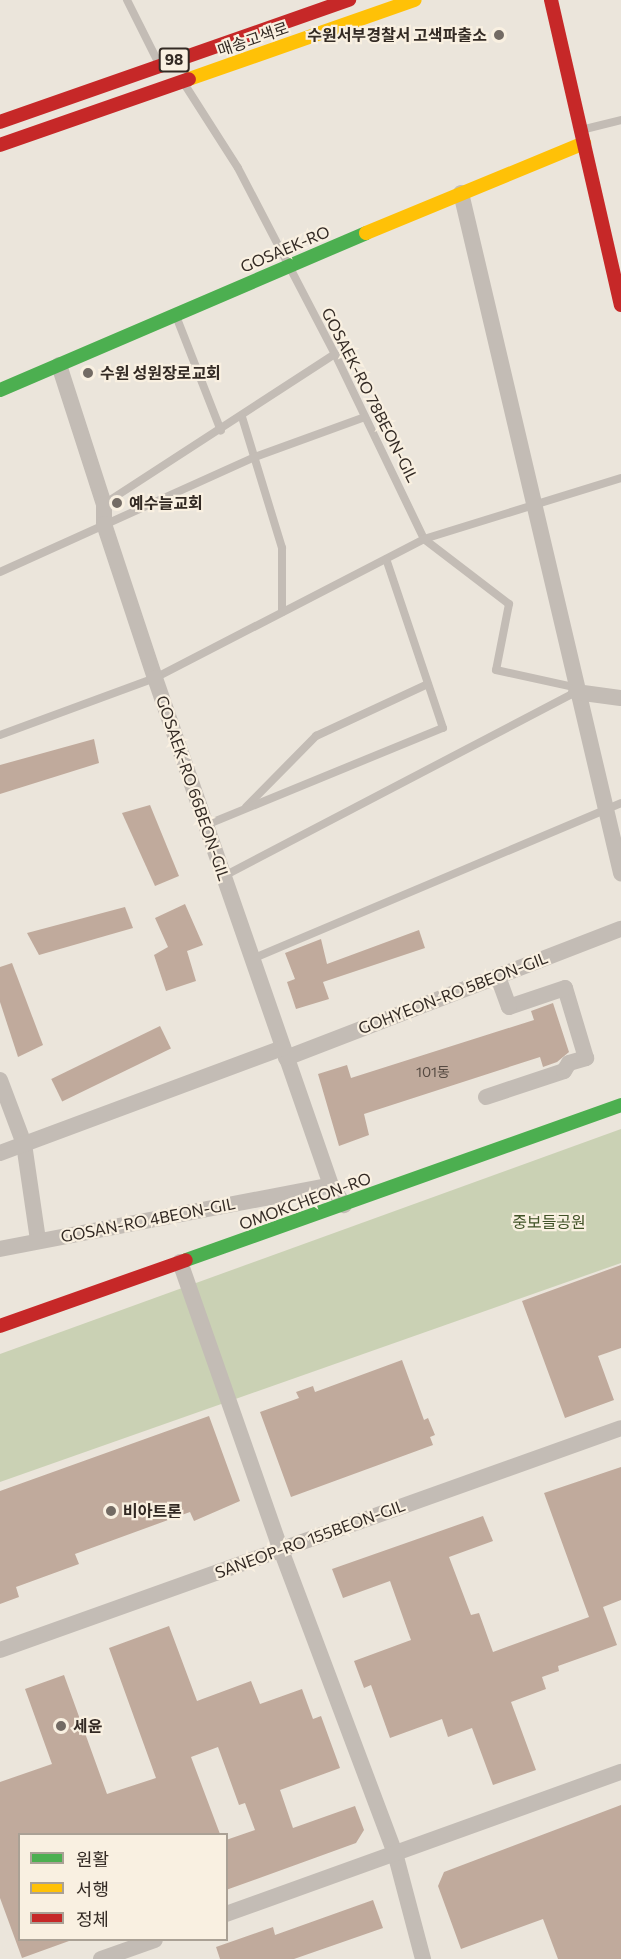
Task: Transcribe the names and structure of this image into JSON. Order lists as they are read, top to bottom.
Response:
{
  "streets": {
    "street": [
      "매송고색로",
      "98",
      "GOSAEK-RO",
      "GOSAEK-RO 66BEON-GIL",
      "GOHYEON-RO 5BEON-GIL",
      "OMOKCHEON-RO",
      "GOSAN-RO 4BEON-GIL",
      "SANEOP-RO 155BEON-GIL"
    ],
    "lane": ["GOSAEK-RO 78BEON-GIL"]
  },
  "crossings": [
    ["매송고색로", "GOSAEK-RO 78BEON-GIL"],
    ["GOSAEK-RO", "GOSAEK-RO 78BEON-GIL"],
    ["GOSAEK-RO", "GOSAEK-RO 66BEON-GIL"],
    ["GOSAEK-RO 66BEON-GIL", "GOHYEON-RO 5BEON-GIL"],
    ["GOSAEK-RO 66BEON-GIL", "OMOKCHEON-RO"],
    ["GOSAEK-RO 66BEON-GIL", "GOSAN-RO 4BEON-GIL"]
  ],
  "parks": ["중보들공원"],
  "places": [
    "수원서부경찰서 고색파출소",
    "수원 성원장로교회",
    "예수늘교회",
    "비아트론",
    "세윤"
  ],
  "house_numbers": ["101동"],
  "legend": ["원활", "서행", "정체"]
}
